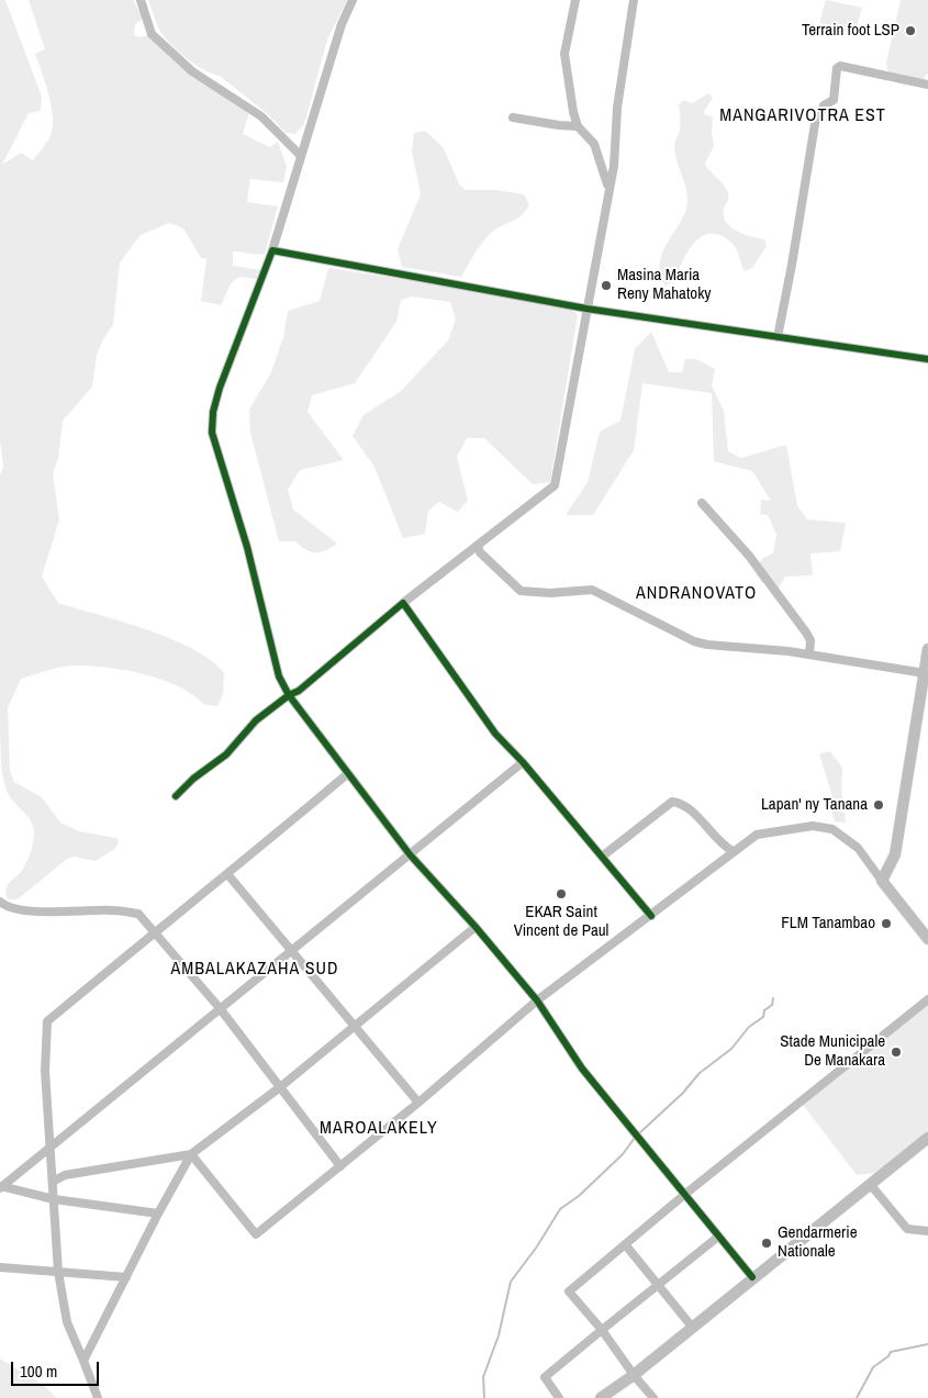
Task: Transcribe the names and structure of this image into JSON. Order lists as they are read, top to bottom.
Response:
{
  "districts": [
    "MANGARIVOTRA EST",
    "ANDRANOVATO",
    "AMBALAKAZAHA SUD",
    "MAROALAKELY"
  ],
  "places": [
    "Terrain foot LSP",
    "Masina Maria Reny Mahatoky",
    "Lapan' ny Tanana",
    "EKAR Saint Vincent de Paul",
    "FLM Tanambao",
    "Stade Municipale De Manakara",
    "Gendarmerie Nationale"
  ],
  "scale_bar": "100 m"
}
